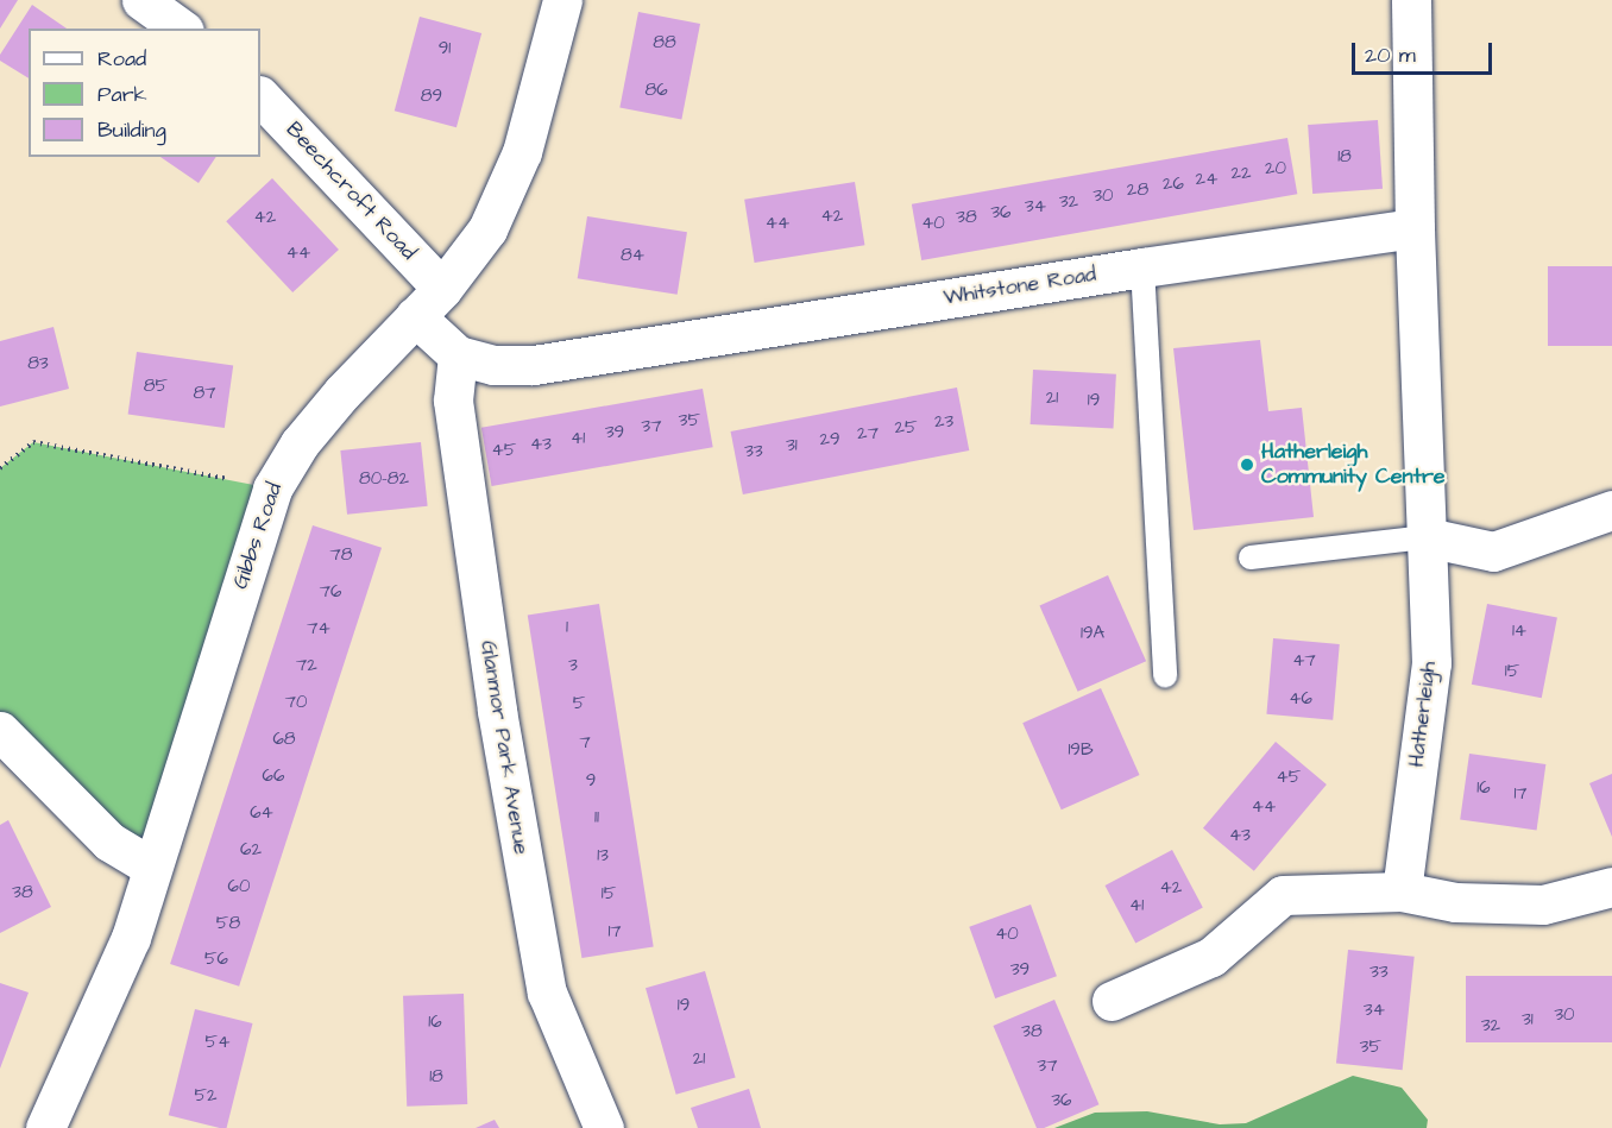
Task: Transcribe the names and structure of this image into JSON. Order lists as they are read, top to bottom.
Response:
{
  "streets": {
    "street": [
      "Beechcroft Road",
      "Whitstone Road",
      "Gibbs Road",
      "Hatherleigh",
      "Glanmor Park Avenue"
    ]
  },
  "crossings": [
    ["Beechcroft Road", "Gibbs Road"],
    ["Whitstone Road", "Gibbs Road"],
    ["Whitstone Road", "Hatherleigh"],
    ["Whitstone Road", "Glanmor Park Avenue"]
  ],
  "places": ["Hatherleigh Community Centre"],
  "house_numbers": [
    "88",
    "91",
    "86",
    "89",
    "18",
    "20",
    "22",
    "24",
    "26",
    "28",
    "30",
    "32",
    "34",
    "36",
    "42",
    "42",
    "38",
    "44",
    "40",
    "44",
    "84",
    "83",
    "85",
    "87",
    "21",
    "19",
    "35",
    "23",
    "37",
    "25",
    "39",
    "27",
    "41",
    "29",
    "43",
    "31",
    "45",
    "33",
    "80-82",
    "78",
    "76",
    "1",
    "74",
    "14",
    "19A",
    "47",
    "72",
    "3",
    "15",
    "46",
    "70",
    "5",
    "68",
    "7",
    "19B",
    "66",
    "45",
    "9",
    "16",
    "17",
    "44",
    "64",
    "11",
    "43",
    "62",
    "13",
    "60",
    "42",
    "38",
    "15",
    "41",
    "58",
    "17",
    "40",
    "56",
    "39",
    "33",
    "19",
    "34",
    "30",
    "31",
    "16",
    "32",
    "38",
    "54",
    "35",
    "21",
    "37",
    "18",
    "52",
    "36"
  ],
  "legend": ["Road", "Park", "Building"],
  "scale_bar": "20 m"
}
